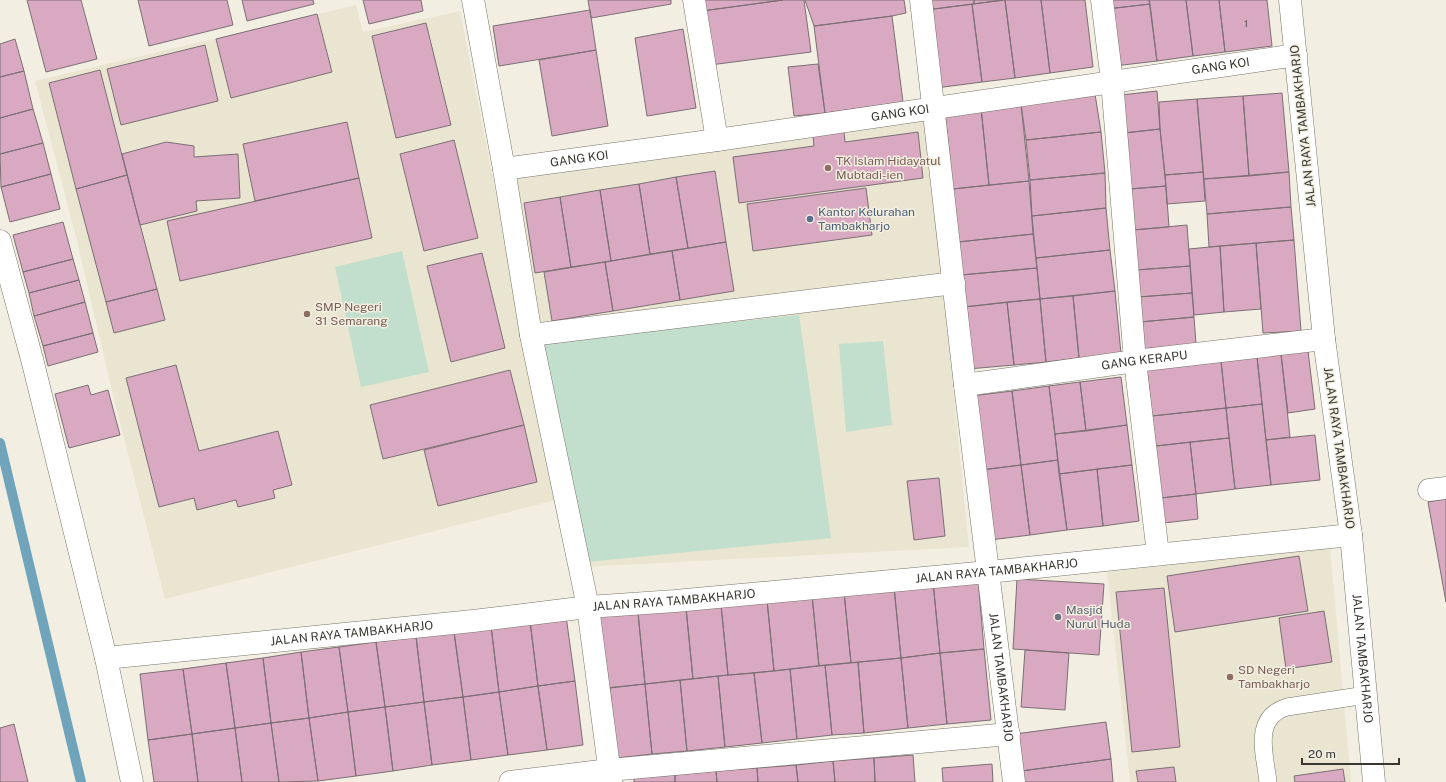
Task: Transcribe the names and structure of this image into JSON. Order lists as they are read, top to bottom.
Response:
{
  "streets": {
    "street": [
      "GANG KOI",
      "JALAN RAYA TAMBAKHARJO",
      "GANG KERAPU",
      "JALAN TAMBAKHARJO"
    ]
  },
  "crossings": [
    ["GANG KOI", "JALAN RAYA TAMBAKHARJO"],
    ["GANG KOI", "JALAN TAMBAKHARJO"],
    ["JALAN RAYA TAMBAKHARJO", "GANG KERAPU"],
    ["JALAN RAYA TAMBAKHARJO", "JALAN TAMBAKHARJO"],
    ["GANG KERAPU", "JALAN TAMBAKHARJO"]
  ],
  "places": [
    "TK Islam Hidayatul Mubtadi-ien",
    "Kantor Kelurahan Tambakharjo",
    "SMP Negeri 31 Semarang",
    "Masjid Nurul Huda",
    "SD Negeri Tambakharjo"
  ],
  "house_numbers": ["1"],
  "scale_bar": "20 m"
}
